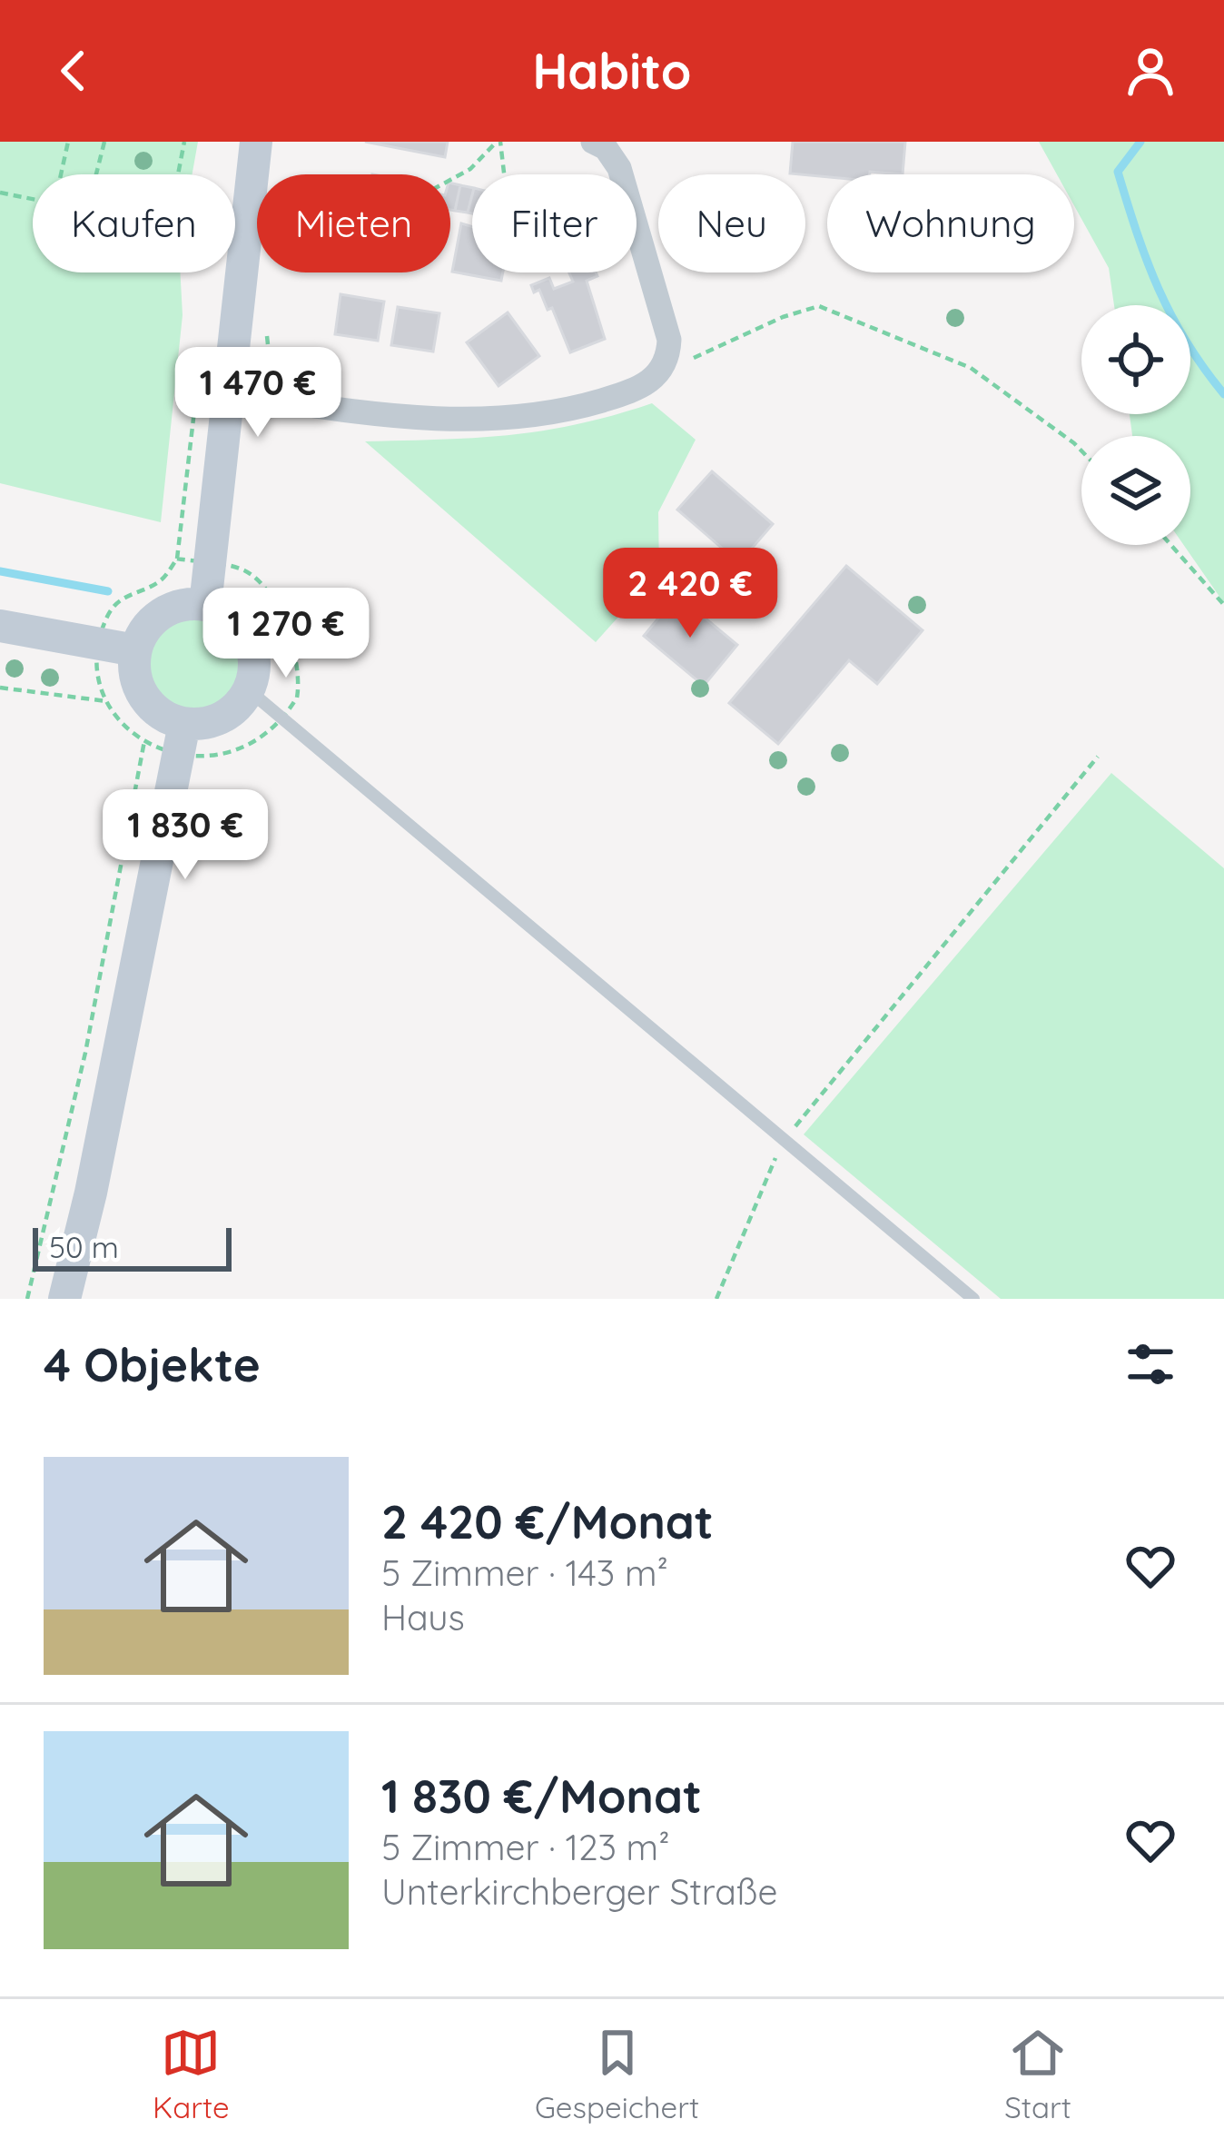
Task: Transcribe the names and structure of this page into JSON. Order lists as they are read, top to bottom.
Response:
{
  "scale_bar": "50 m",
  "page": {
    "header": "Habito",
    "chip": [
      "Kaufen",
      "Mieten",
      "Filter",
      "Neu",
      "Wohnung"
    ],
    "price": [
      "1 470 €",
      "2 420 €",
      "1 270 €",
      "1 830 €"
    ],
    "scale": "50 m",
    "heading": "4 Objekte",
    "list": [
      {
        "name": "2 420 €/Monat",
        "note": "5 Zimmer · 143 m² · Haus"
      },
      {
        "name": "1 830 €/Monat",
        "note": "5 Zimmer · 123 m² · Unterkirchberger Straße"
      }
    ],
    "tabs": ["Karte", "Gespeichert", "Start"]
  }
}
